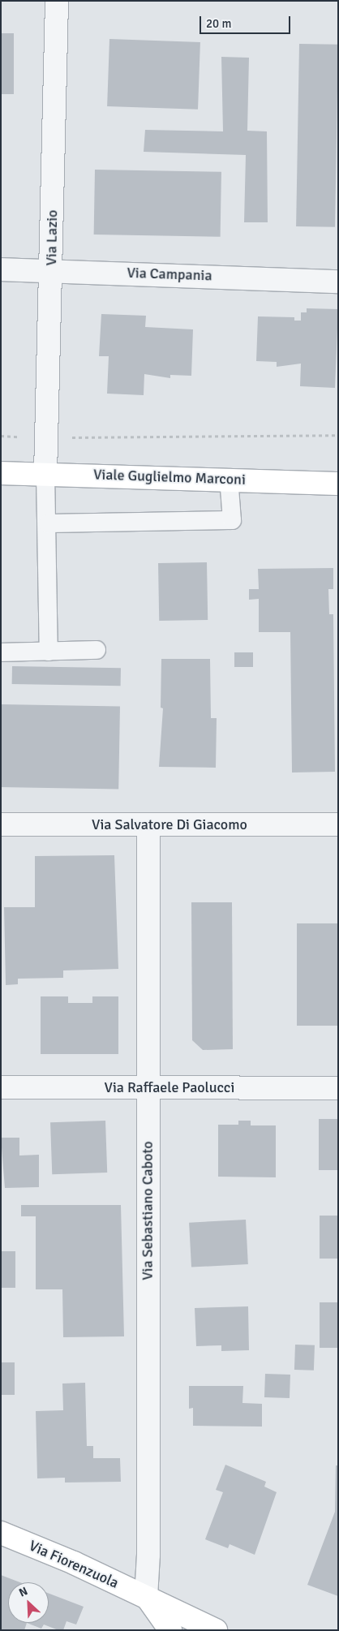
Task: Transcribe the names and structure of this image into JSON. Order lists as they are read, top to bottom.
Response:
{
  "streets": {
    "main road": ["Viale Guglielmo Marconi", "Via Fiorenzuola"],
    "street": [
      "Via Lazio",
      "Via Campania",
      "Via Salvatore Di Giacomo",
      "Via Raffaele Paolucci",
      "Via Sebastiano Caboto"
    ]
  },
  "crossings": [
    ["Via Lazio", "Via Campania"],
    ["Via Lazio", "Viale Guglielmo Marconi"],
    ["Via Salvatore Di Giacomo", "Via Sebastiano Caboto"],
    ["Via Raffaele Paolucci", "Via Sebastiano Caboto"],
    ["Via Sebastiano Caboto", "Via Fiorenzuola"]
  ],
  "scale_bar": "20 m",
  "north": "top left"
}
